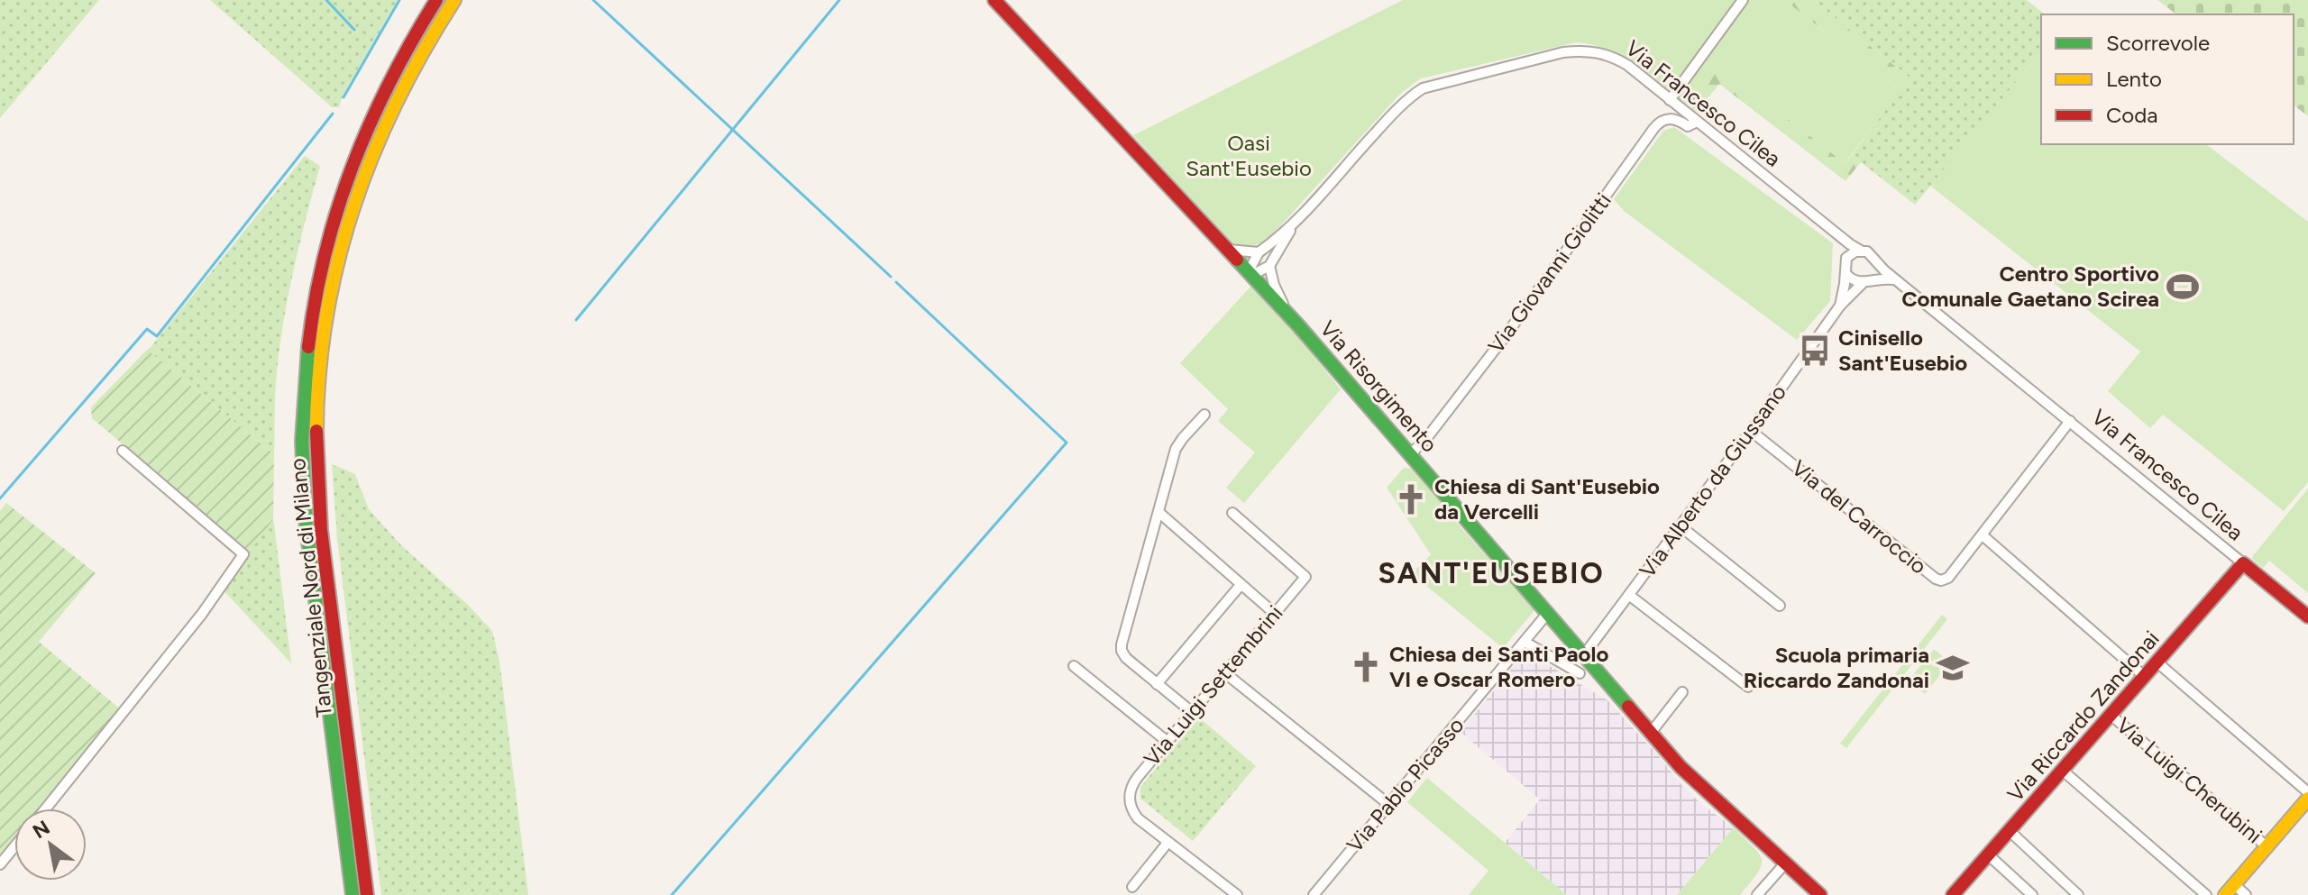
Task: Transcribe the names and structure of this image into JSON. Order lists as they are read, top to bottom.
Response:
{
  "streets": {
    "main road": [
      "Via Francesco Cilea",
      "Via Risorgimento",
      "Tangenziale Nord di Milano",
      "Via Riccardo Zandonai"
    ],
    "street": [
      "Via Giovanni Giolitti",
      "Via Alberto da Giussano",
      "Via del Carroccio",
      "Via Luigi Settembrini",
      "Via Luigi Cherubini",
      "Via Pablo Picasso"
    ]
  },
  "crossings": [
    ["Via Francesco Cilea", "Via Giovanni Giolitti"],
    ["Via Francesco Cilea", "Via Risorgimento"],
    ["Via Francesco Cilea", "Via Alberto da Giussano"],
    ["Via Francesco Cilea", "Via del Carroccio"],
    ["Via Francesco Cilea", "Via Riccardo Zandonai"],
    ["Via Giovanni Giolitti", "Via Risorgimento"],
    ["Via Risorgimento", "Via Alberto da Giussano"],
    ["Via Risorgimento", "Via Pablo Picasso"],
    ["Via Alberto da Giussano", "Via del Carroccio"],
    ["Via Riccardo Zandonai", "Via Luigi Cherubini"]
  ],
  "districts": ["SANT'EUSEBIO"],
  "parks": ["Oasi Sant'Eusebio"],
  "places": {
    "sports": ["Centro Sportivo Comunale Gaetano Scirea"],
    "bus stop": ["Cinisello Sant'Eusebio"],
    "church": ["Chiesa di Sant'Eusebio da Vercelli", "Chiesa dei Santi Paolo VI e Oscar Romero"],
    "school or university": ["Scuola primaria Riccardo Zandonai"]
  },
  "legend": ["Scorrevole", "Lento", "Coda"],
  "north": "top left"
}
